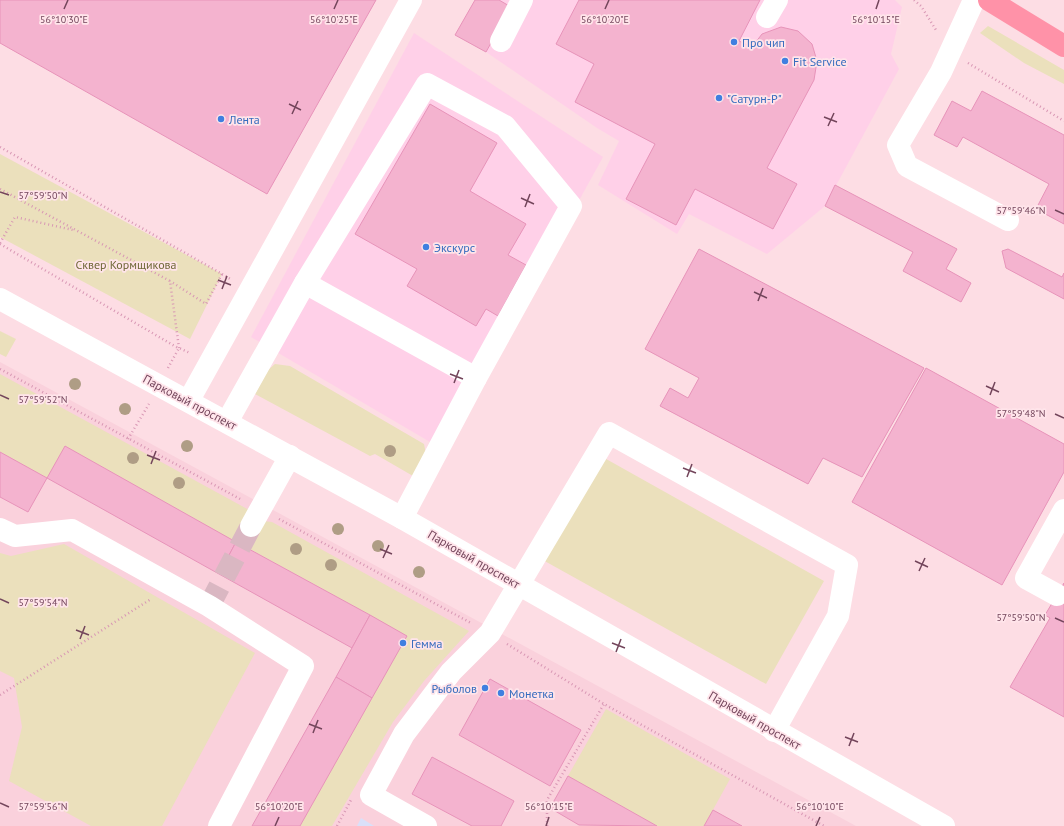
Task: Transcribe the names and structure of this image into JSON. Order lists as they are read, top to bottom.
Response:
{
  "streets": {
    "street": ["Парковый проспект"]
  },
  "parks": ["Сквер Кормщикова"],
  "places": [
    "Про чип",
    "Fit Service",
    "\"Сатурн-Р\"",
    "Лента",
    "Экскурс",
    "Гемма",
    "Рыболов",
    "Монетка"
  ],
  "coordinates": [
    "56°10'30\"E",
    "56°10'25\"E",
    "56°10'20\"E",
    "56°10'15\"E",
    "57°59'50\"N",
    "57°59'46\"N",
    "57°59'52\"N",
    "57°59'48\"N",
    "57°59'54\"N",
    "56°10'10\"E",
    "57°59'56\"N"
  ]
}
